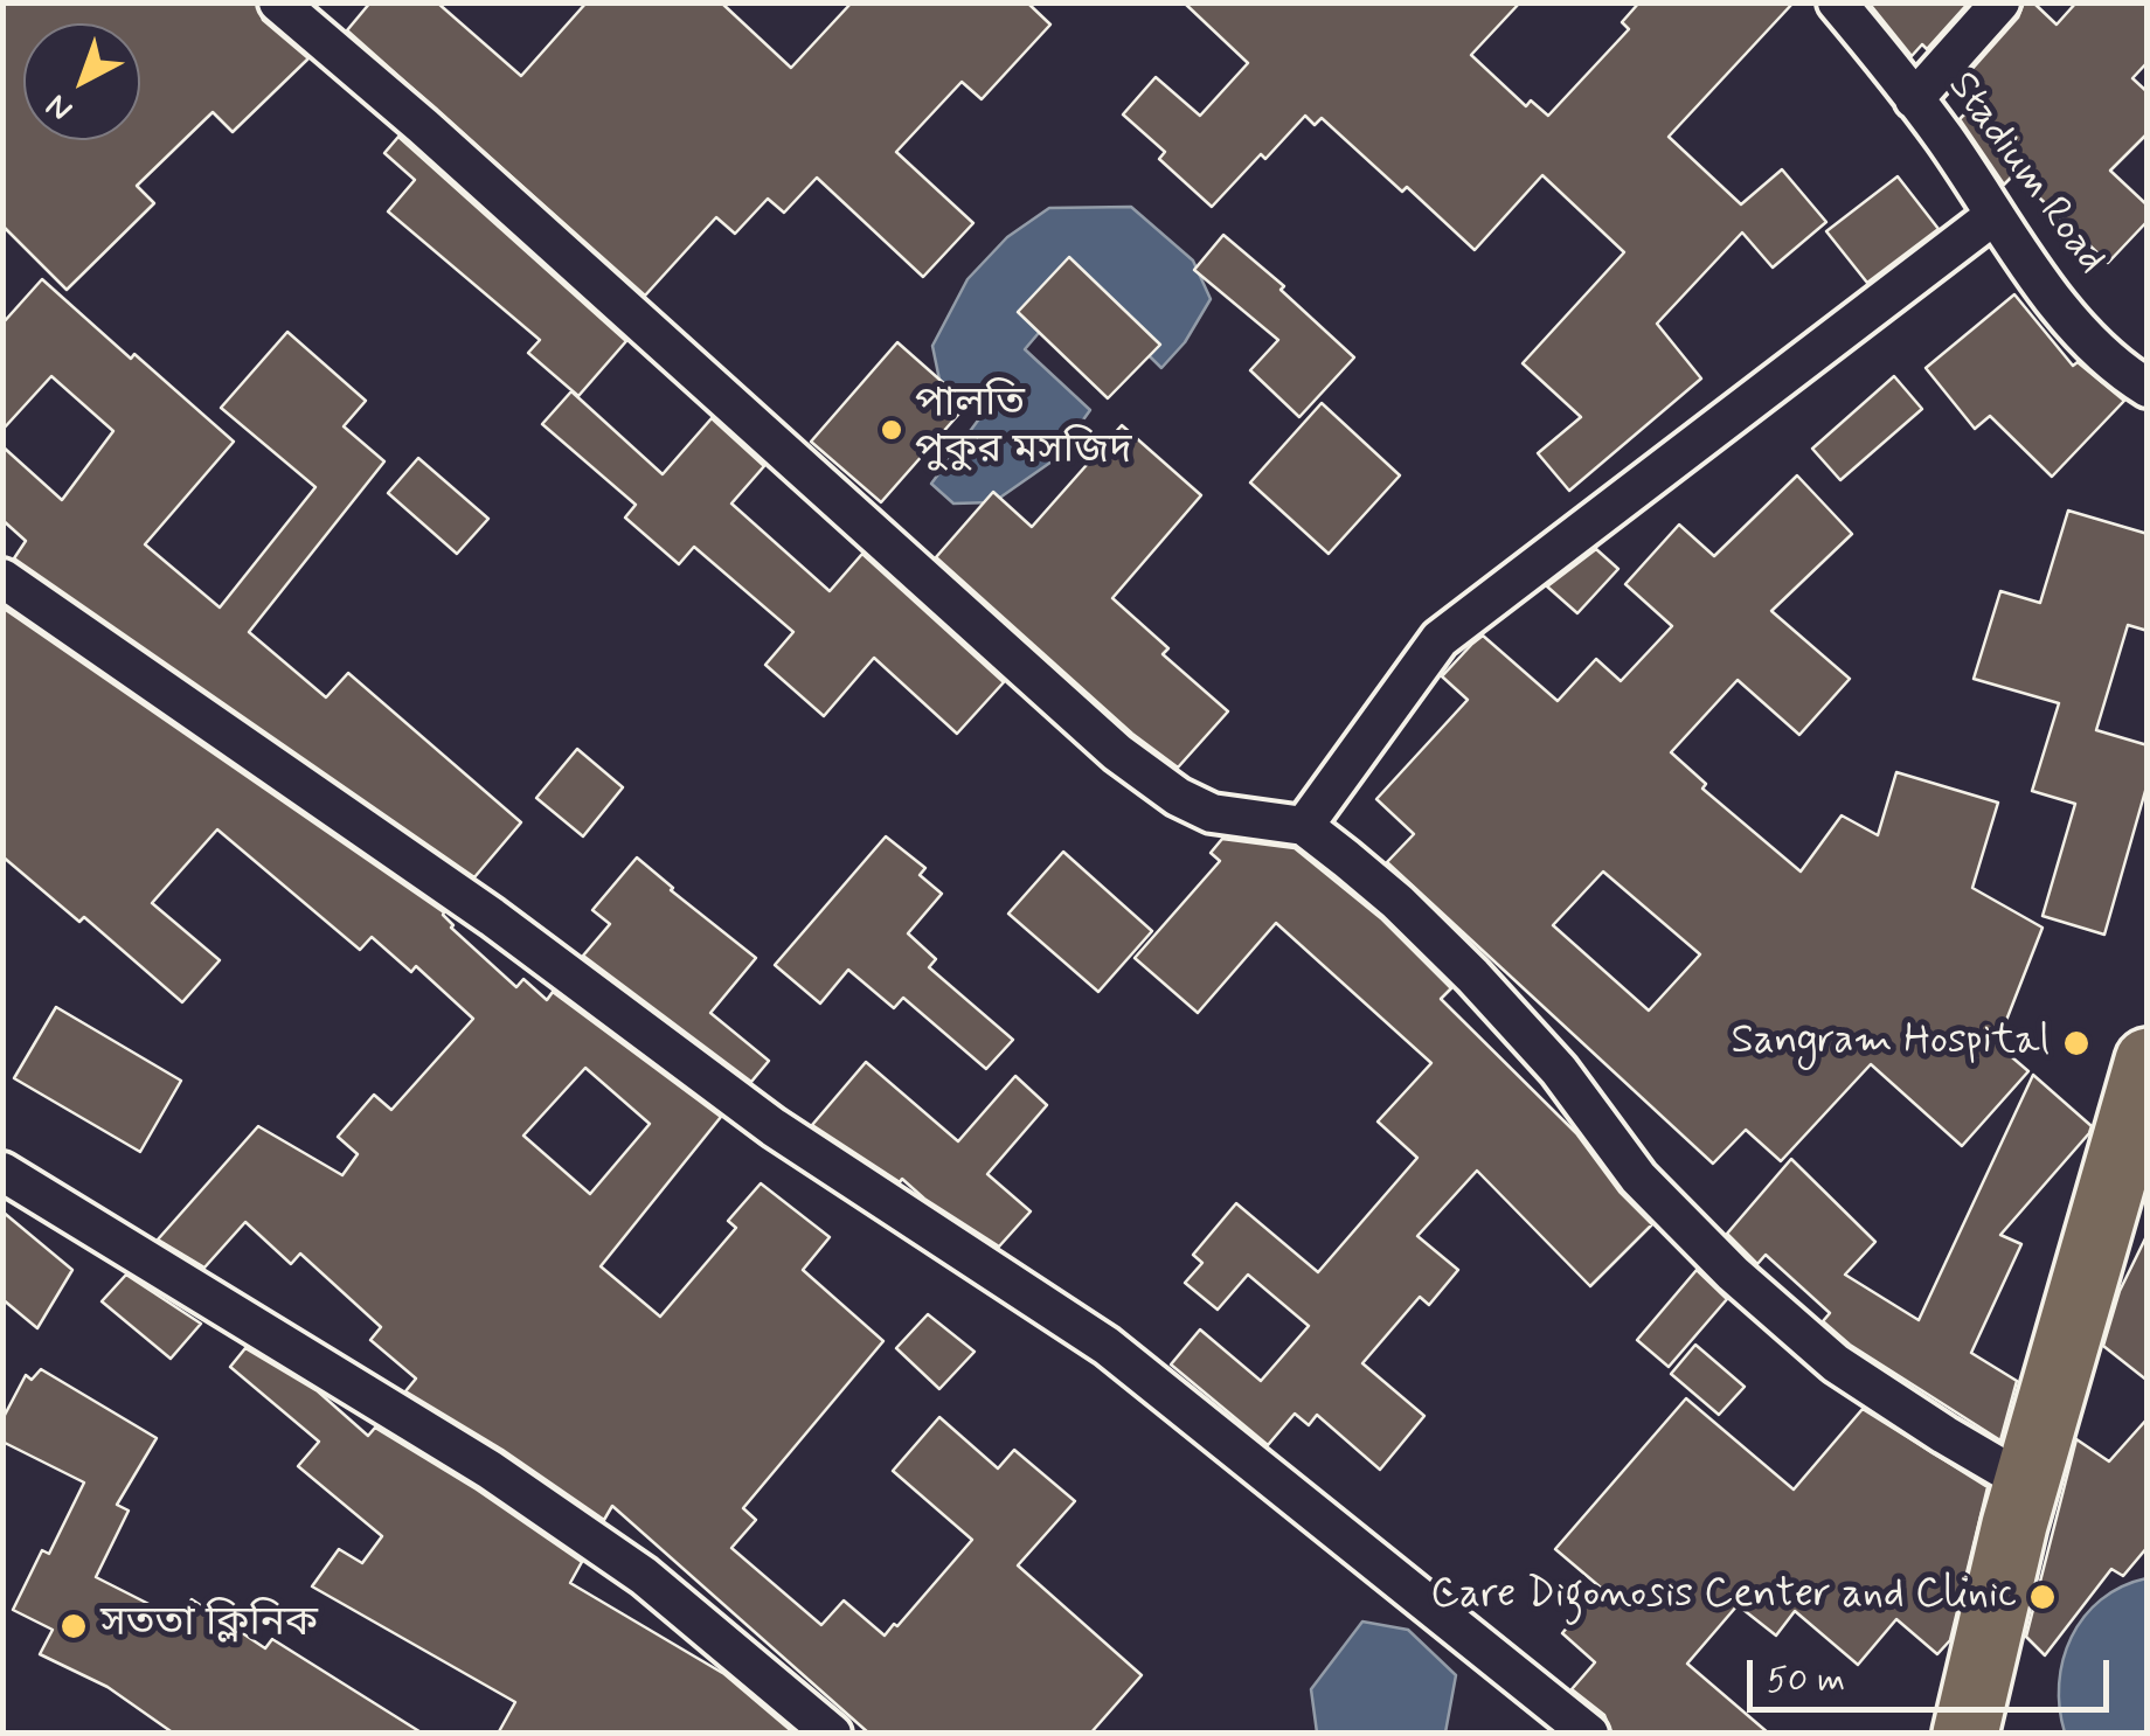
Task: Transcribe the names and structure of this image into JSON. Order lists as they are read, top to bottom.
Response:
{
  "streets": {
    "street": ["Stadium Road"]
  },
  "places": [
    "পালতি পুকুর মসজিদ",
    "Sangram Hospital",
    "Care Digonosis Center and Clinic",
    "সততা ক্লিনিক"
  ],
  "scale_bar": "50 m",
  "north": "bottom left"
}
